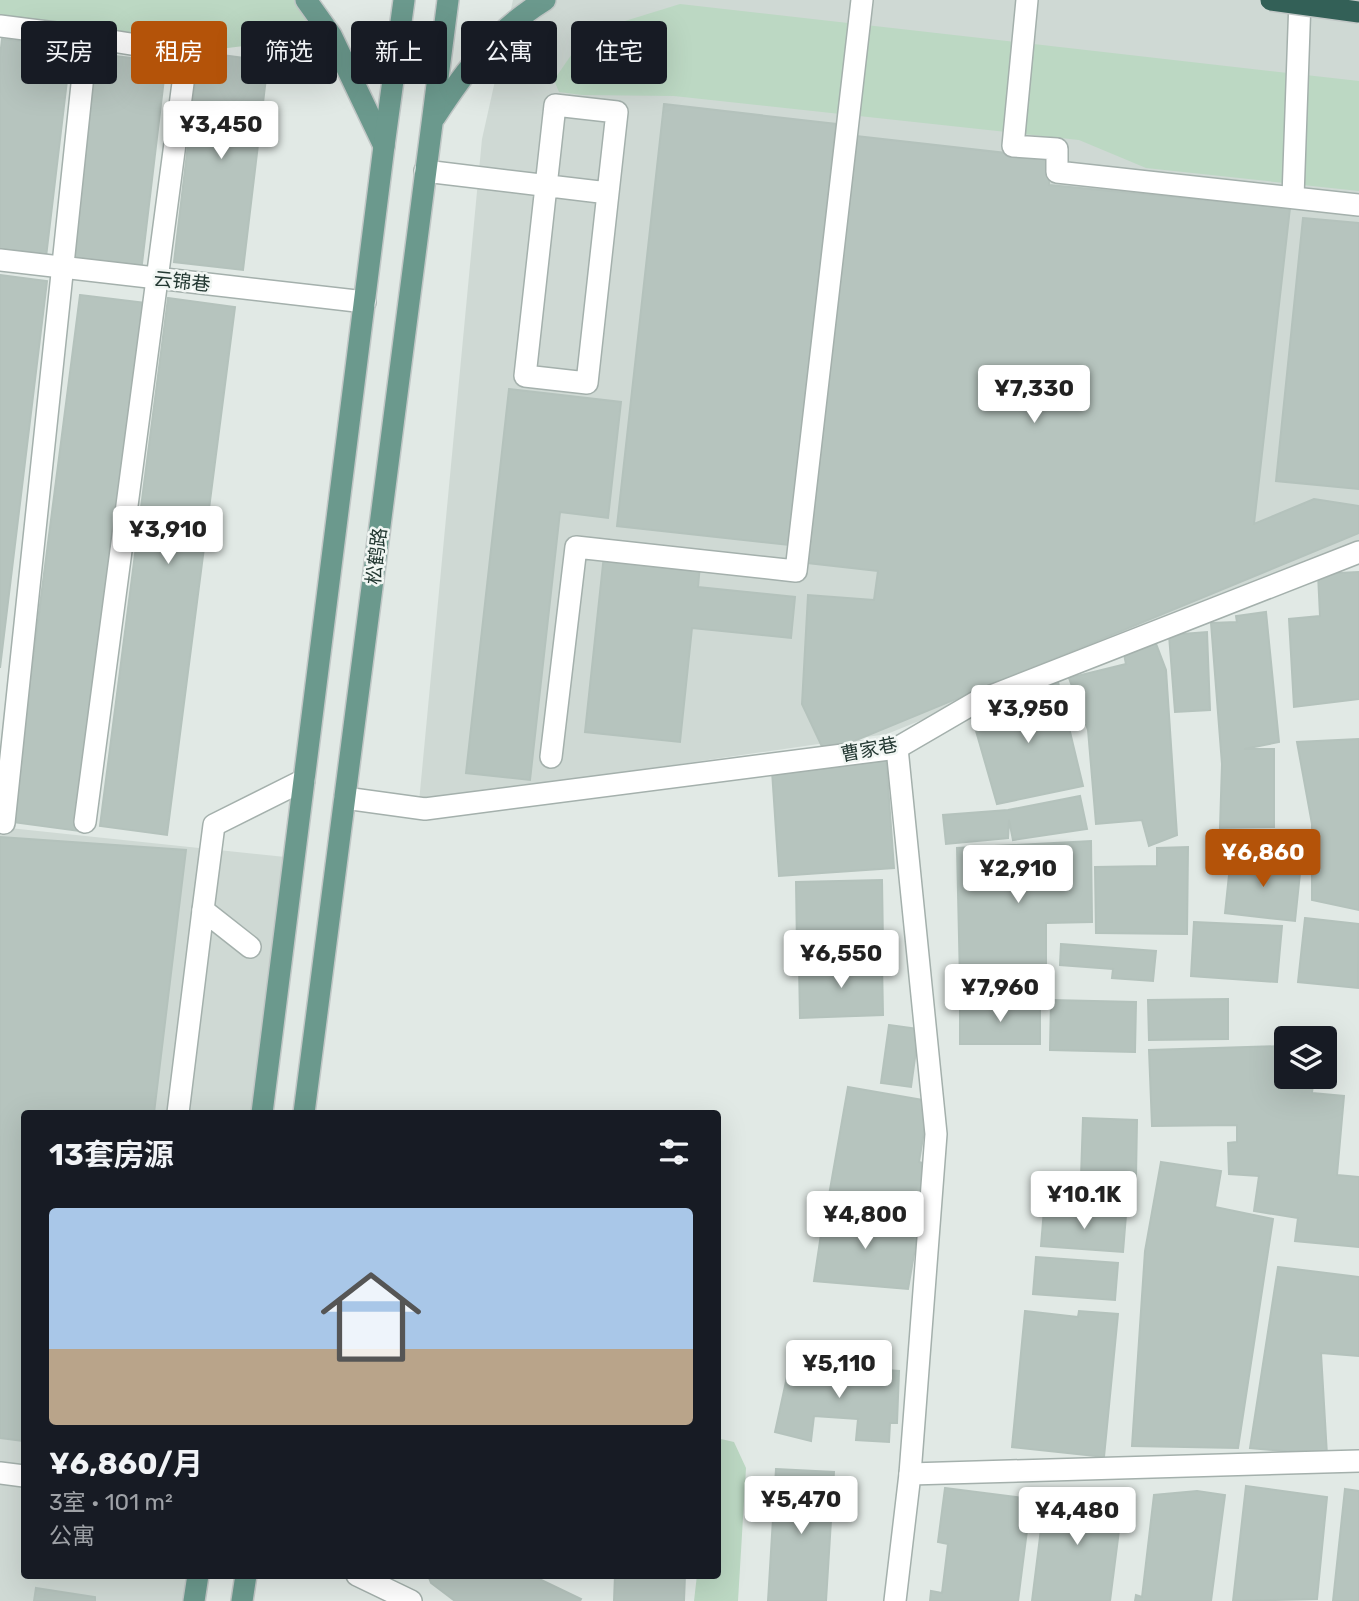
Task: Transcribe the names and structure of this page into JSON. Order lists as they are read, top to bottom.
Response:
{
  "streets": {
    "main road": ["松鹤路"],
    "street": ["云锦巷", "曹家巷"]
  },
  "crossings": [
    ["松鹤路", "曹家巷"]
  ],
  "page": {
    "chip": [
      "买房",
      "租房",
      "筛选",
      "新上",
      "公寓",
      "住宅"
    ],
    "price": [
      "¥3,450",
      "¥7,330",
      "¥3,910",
      "¥3,950",
      "¥6,860",
      "¥2,910",
      "¥6,550",
      "¥7,960",
      "¥10.1K",
      "¥4,800",
      "¥5,110",
      "¥5,470",
      "¥4,480"
    ],
    "heading": "13套房源",
    "list": [
      {
        "name": "¥6,860/月",
        "note": "3室 · 101 m² · 公寓"
      }
    ]
  }
}
